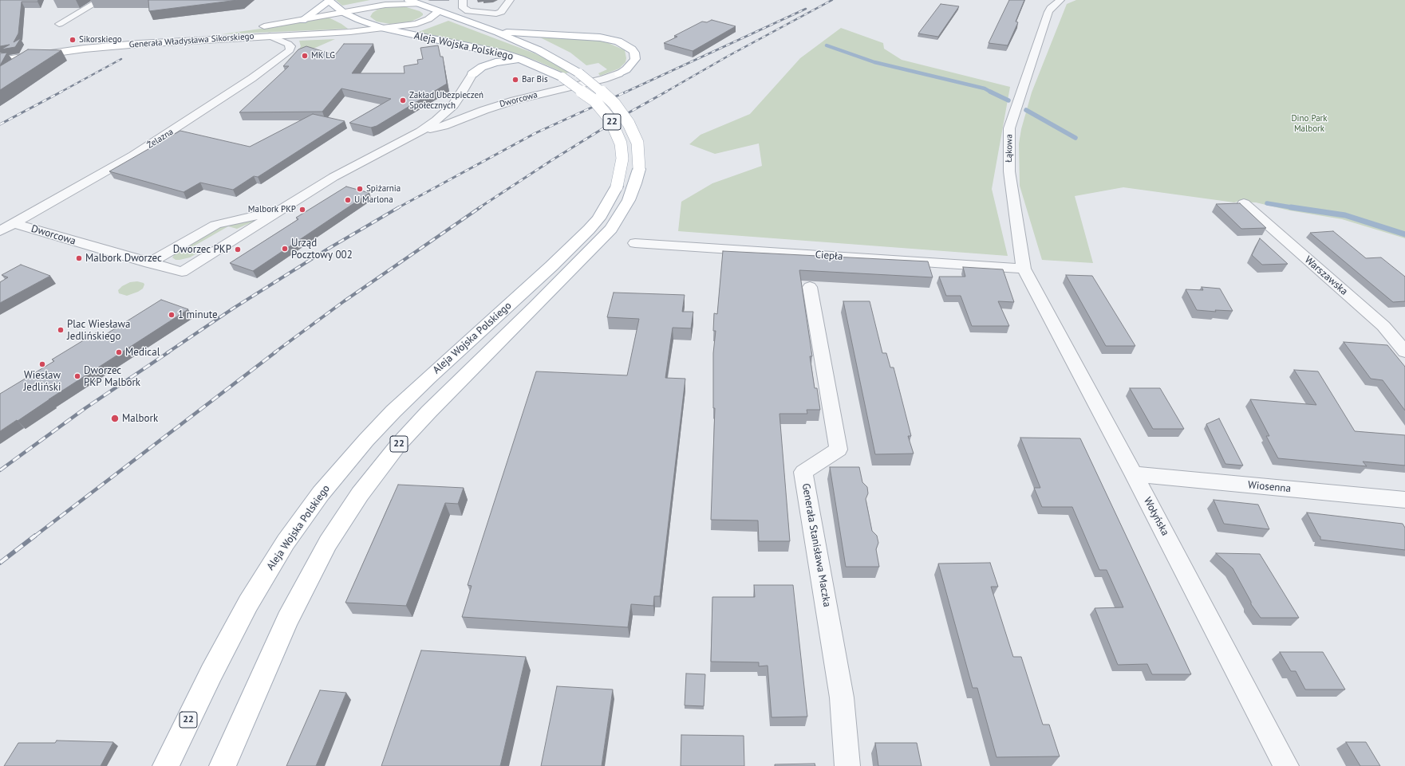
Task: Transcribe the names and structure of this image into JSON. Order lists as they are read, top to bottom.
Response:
{
  "streets": {
    "main road": ["Generała Władysława Sikorskiego", "Aleja Wojska Polskiego", "22"],
    "street": [
      "Dworcowa",
      "Żelazna",
      "Łąkowa",
      "Ciepła",
      "Warszawska",
      "Wiosenna",
      "Wołyńska",
      "Generała Stanisława Maczka"
    ]
  },
  "crossings": [
    ["Generała Władysława Sikorskiego", "Aleja Wojska Polskiego"],
    ["Generała Władysława Sikorskiego", "22"],
    ["Generała Władysława Sikorskiego", "Żelazna"],
    ["Aleja Wojska Polskiego", "22"],
    ["Dworcowa", "Żelazna"],
    ["Łąkowa", "Ciepła"],
    ["Łąkowa", "Wołyńska"],
    ["Ciepła", "Wołyńska"],
    ["Wiosenna", "Wołyńska"]
  ],
  "parks": ["Dino Park Malbork"],
  "places": [
    "Sikorskiego",
    "MK LG",
    "Bar Bis",
    "Zakład Ubezpieczeń Społecznych",
    "Spiżarnia",
    "U Marlona",
    "Malbork PKP",
    "Urząd Pocztowy 002",
    "Dworzec PKP",
    "Malbork Dworzec",
    "1 minute",
    "Plac Wiesława Jedlińskiego",
    "Medical",
    "Wiesław Jedliński",
    "Dworzec PKP Malbork",
    "Malbork"
  ]
}
